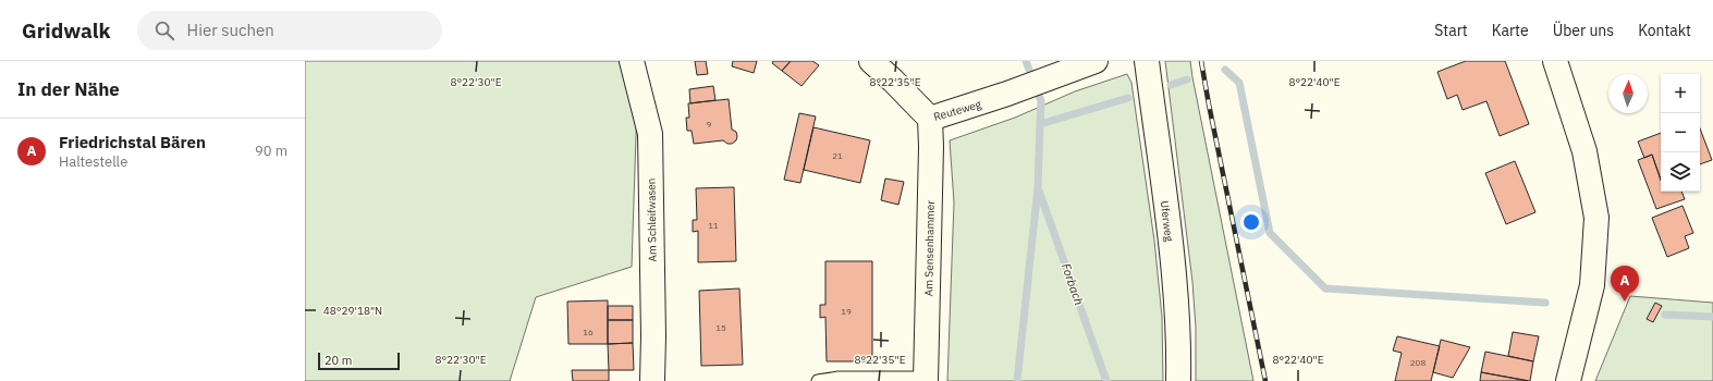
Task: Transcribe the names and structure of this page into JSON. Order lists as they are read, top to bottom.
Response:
{
  "streets": {
    "street": [
      "Reuteweg",
      "Am Schleifwasen",
      "Uferweg",
      "Am Sensenhammer"
    ]
  },
  "crossings": [
    ["Reuteweg", "Am Sensenhammer"]
  ],
  "water": ["Forbach"],
  "house_numbers": [
    "9",
    "21",
    "11",
    "19",
    "15",
    "16",
    "208"
  ],
  "scale_bar": "20 m",
  "north": "top",
  "page": {
    "header": "Gridwalk",
    "search": "Hier suchen",
    "nav": [
      "Start",
      "Karte",
      "Über uns",
      "Kontakt"
    ],
    "heading": "In der Nähe",
    "map_buttons": ["+", "−"],
    "list": [
      {
        "mark": "A",
        "name": "Friedrichstal Bären",
        "note": "Haltestelle",
        "value": "90 m"
      }
    ],
    "pins": "A",
    "scale": "20 m"
  },
  "coordinates": [
    "8°22'30\"E",
    "8°22'35\"E",
    "8°22'40\"E",
    "48°29'18\"N"
  ]
}
